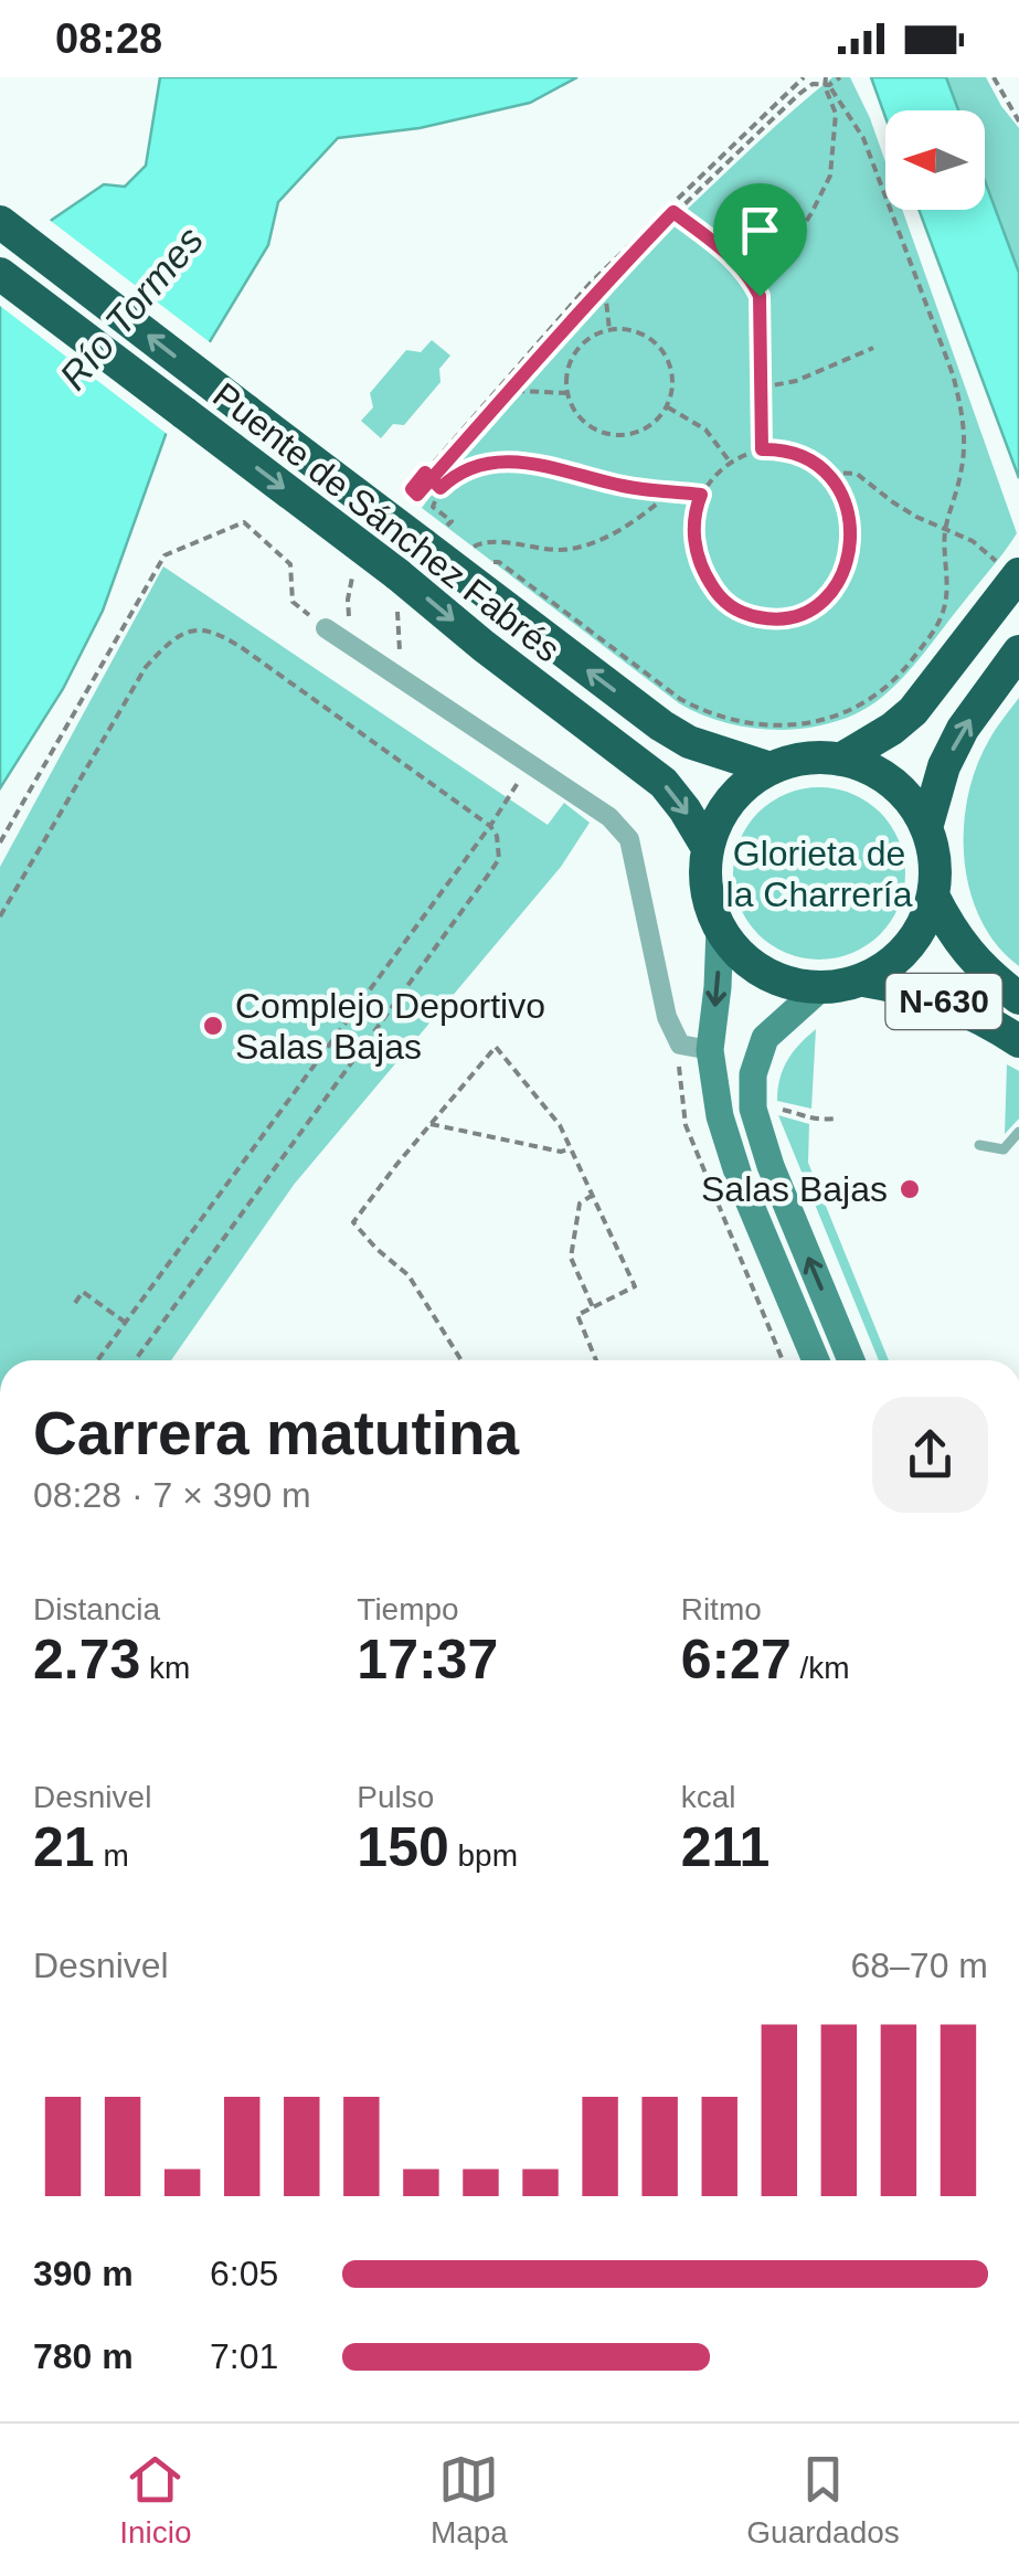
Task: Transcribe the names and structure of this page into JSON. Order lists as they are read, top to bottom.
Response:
{
  "streets": {
    "highway": ["Puente de Sánchez Fabrés", "N-630"]
  },
  "crossings": [
    ["Puente de Sánchez Fabrés", "N-630"]
  ],
  "water": ["Río Tormes"],
  "parks": ["Glorieta de la Charrería"],
  "places": ["Complejo Deportivo Salas Bajas", "Salas Bajas"],
  "north": "left",
  "page": {
    "status": "08:28",
    "heading": ["Carrera matutina", "08:28 · 7 × 390 m"],
    "stats": [
      ["Distancia", "2.73 km"],
      ["Tiempo", "17:37"],
      ["Ritmo", "6:27 /km"],
      ["Desnivel", "21 m"],
      ["Pulso", "150 bpm"],
      ["kcal", "211"]
    ],
    "chart": ["Desnivel", "68–70 m"],
    "list": [
      {
        "name": "390 m",
        "note": "6:05"
      },
      {
        "name": "780 m",
        "note": "7:01"
      }
    ],
    "tabs": ["Inicio", "Mapa", "Guardados"]
  }
}
